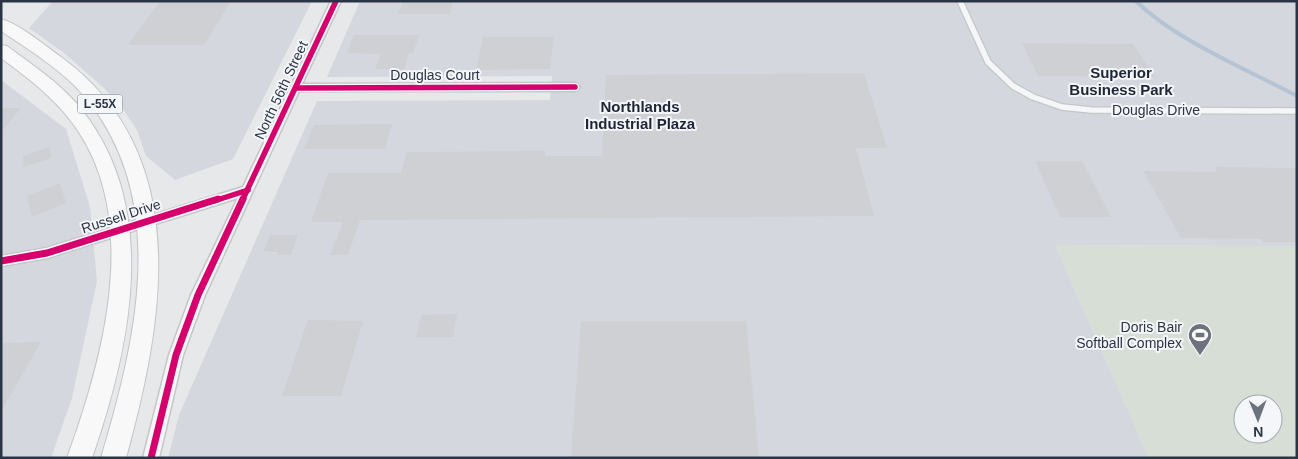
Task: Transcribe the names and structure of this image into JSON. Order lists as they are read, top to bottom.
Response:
{
  "streets": {
    "main road": ["L-55X"],
    "street": ["Douglas Court", "North 56th Street", "Russell Drive"],
    "lane": ["Douglas Drive"]
  },
  "crossings": [
    ["Douglas Court", "North 56th Street"],
    ["North 56th Street", "Russell Drive"],
    ["L-55X", "Russell Drive"]
  ],
  "districts": ["Superior Business Park", "Northlands Industrial Plaza"],
  "places": {
    "sports": ["Doris Bair Softball Complex"]
  },
  "north": "bottom"
}
